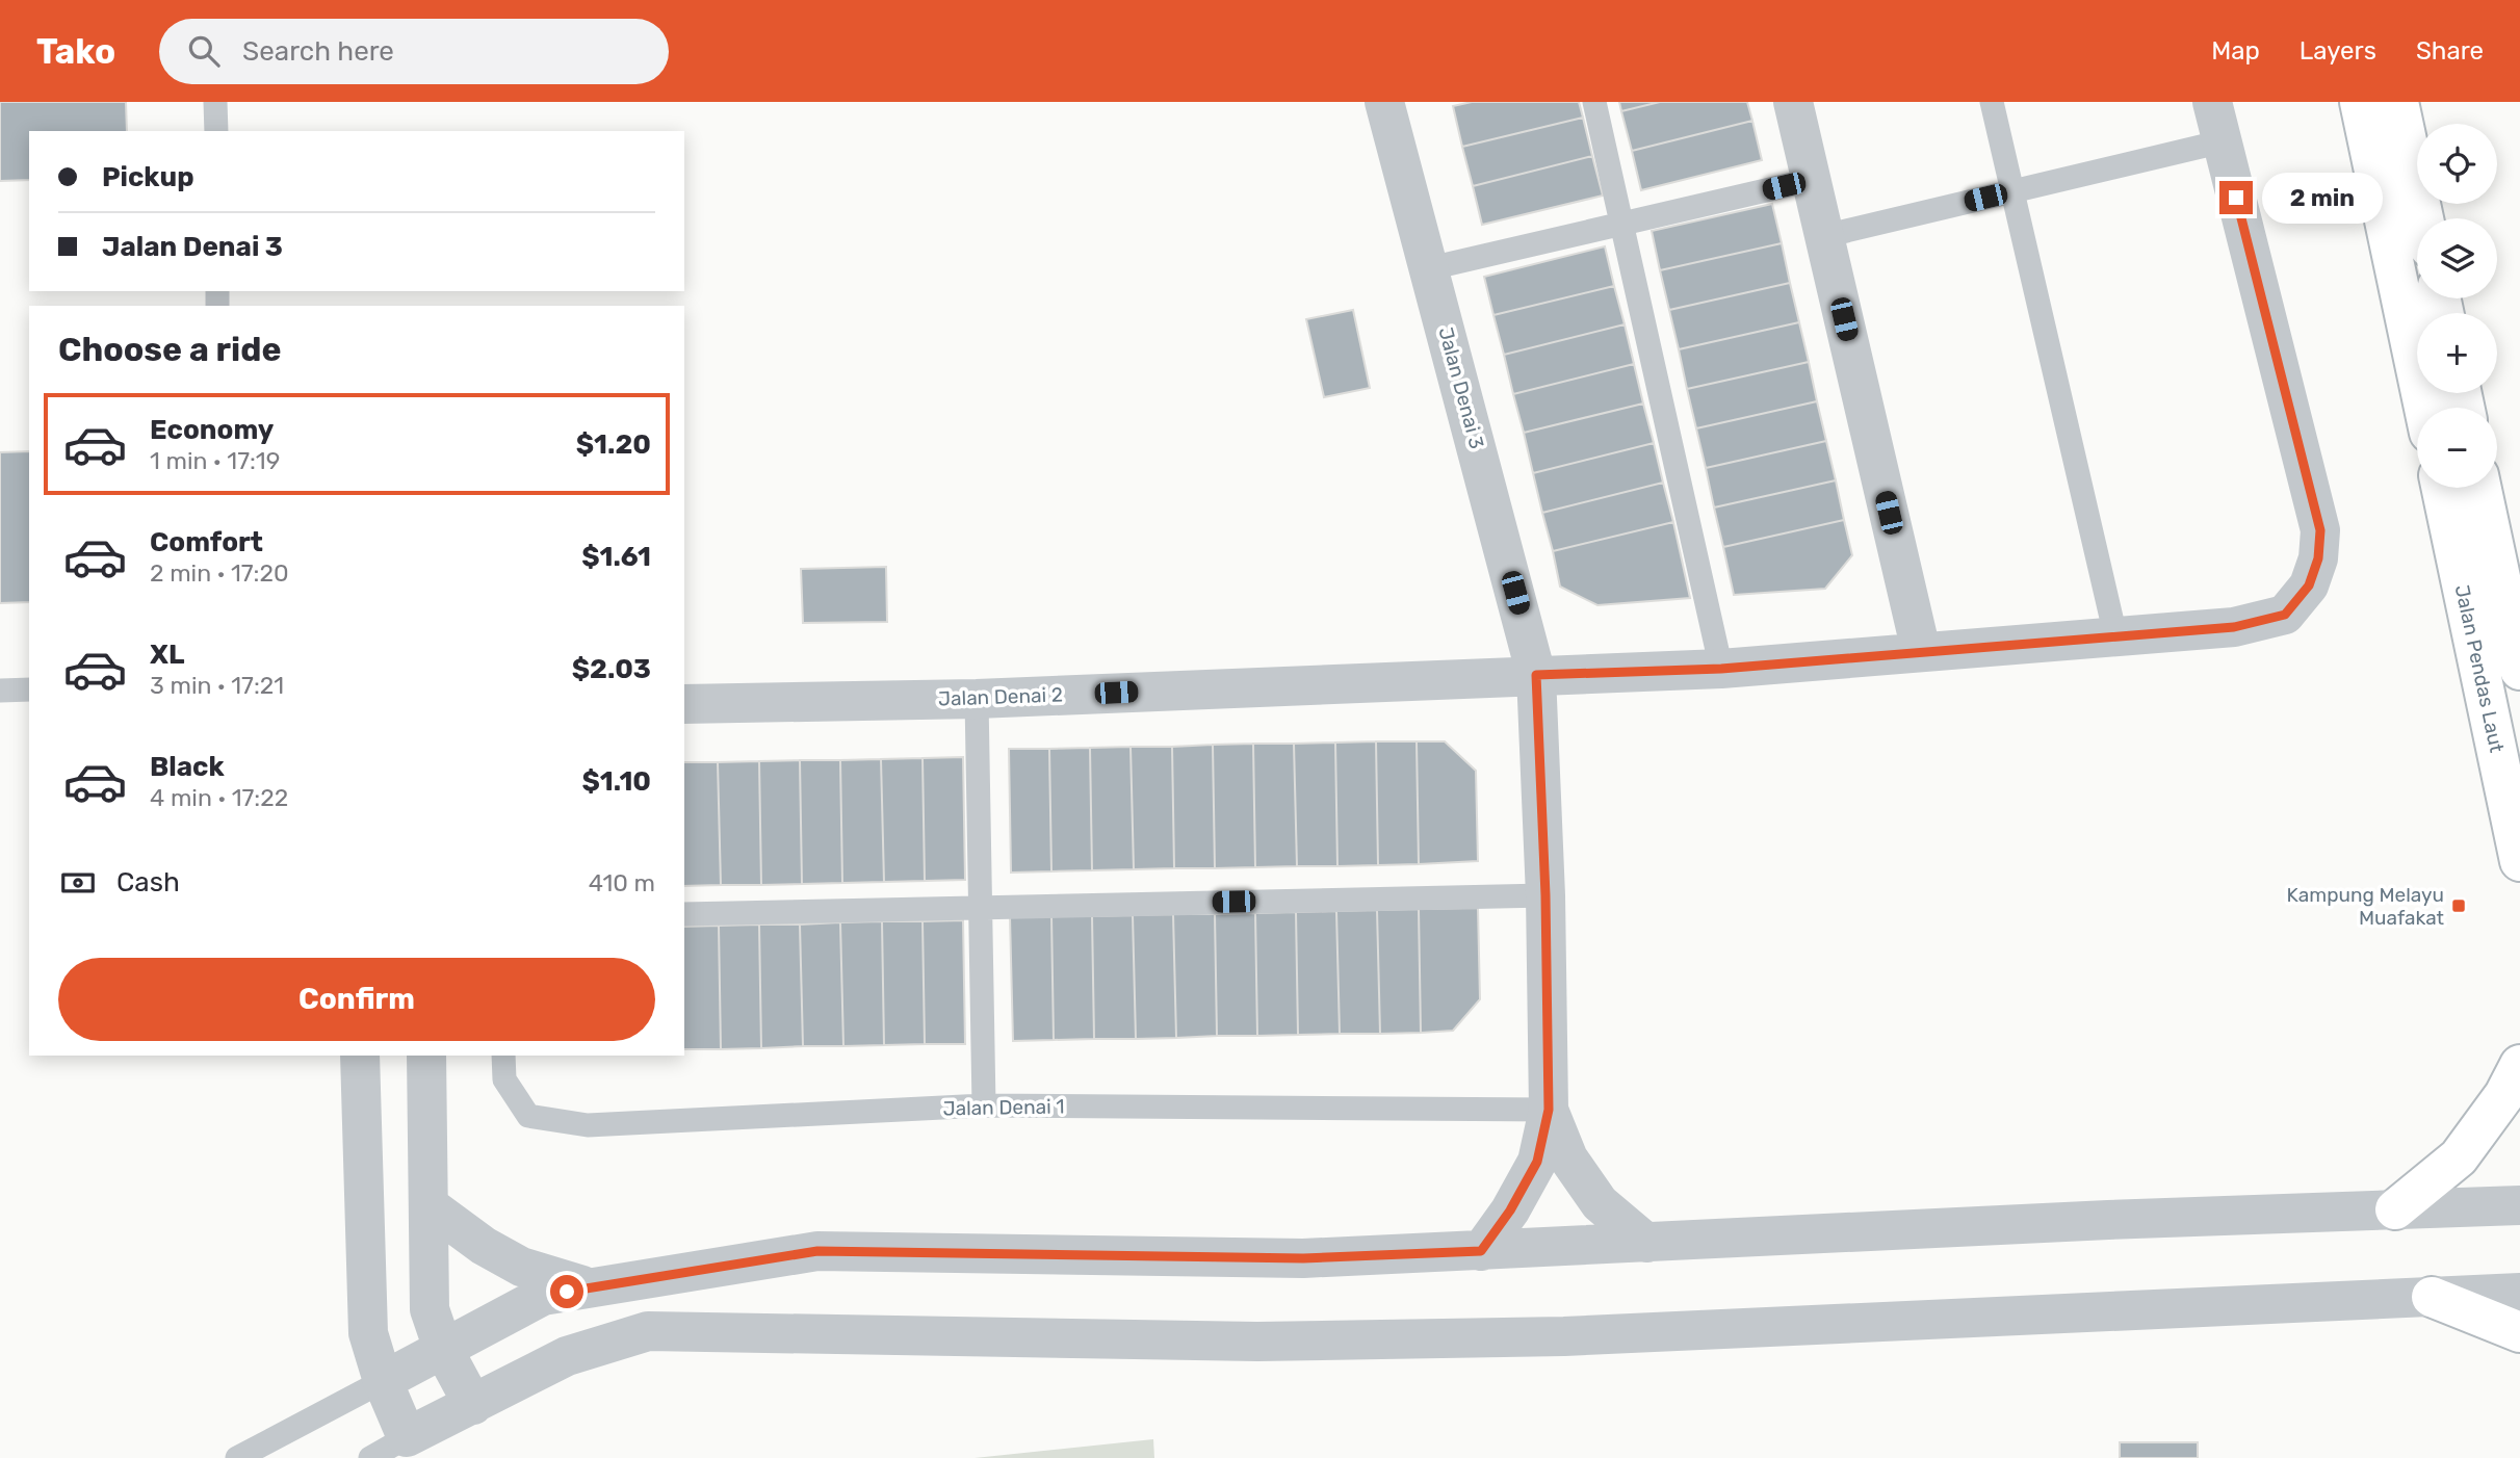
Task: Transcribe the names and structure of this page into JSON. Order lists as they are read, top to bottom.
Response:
{
  "streets": {
    "main road": ["Jalan Pendas Laut"],
    "street": ["Jalan Denai 3", "Jalan Denai 2"],
    "lane": ["Jalan Denai 1"]
  },
  "crossings": [
    ["Jalan Denai 3", "Jalan Denai 2"],
    ["Jalan Denai 3", "Jalan Denai 1"]
  ],
  "places": {
    "transit": ["Kampung Melayu Muafakat"]
  },
  "page": {
    "header": "Tako",
    "search": "Search here",
    "nav": ["Map", "Layers", "Share"],
    "map_buttons": ["+", "−"],
    "banner": ["Pickup", "Jalan Denai 3"],
    "bubble": "2 min",
    "heading": "Choose a ride",
    "list": [
      {
        "name": "Economy",
        "note": "1 min · 17:19",
        "value": "$1.20"
      },
      {
        "name": "Comfort",
        "note": "2 min · 17:20",
        "value": "$1.61"
      },
      {
        "name": "XL",
        "note": "3 min · 17:21",
        "value": "$2.03"
      },
      {
        "name": "Black",
        "note": "4 min · 17:22",
        "value": "$1.10"
      }
    ],
    "pay": ["Cash", "410 m"],
    "buttons": "Confirm"
  }
}
